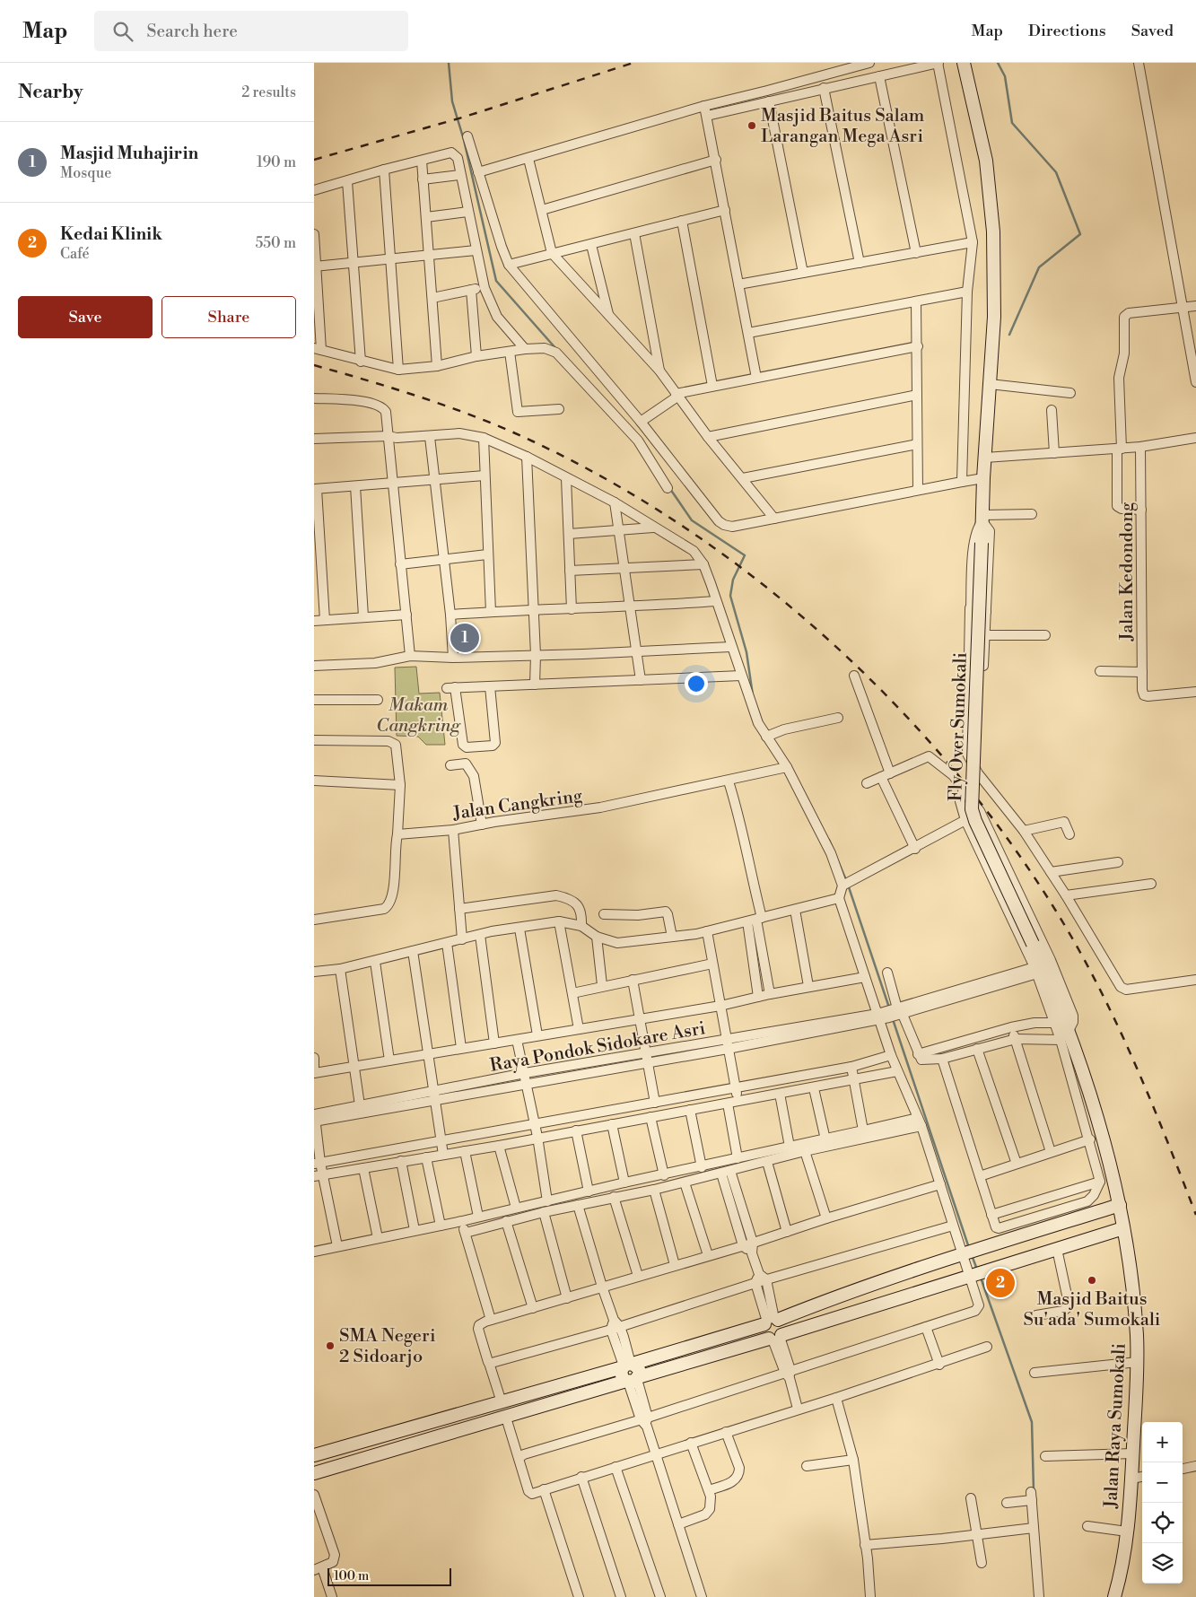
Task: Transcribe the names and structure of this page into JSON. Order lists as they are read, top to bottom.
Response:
{
  "streets": {
    "main road": ["Fly Over Sumokali", "Jalan Raya Sumokali"],
    "street": ["Jalan Kedondong", "Jalan Cangkring", "Raya Pondok Sidokare Asri"]
  },
  "crossings": [
    ["Fly Over Sumokali", "Jalan Raya Sumokali"]
  ],
  "parks": ["Makam Cangkring"],
  "places": ["Masjid Baitus Salam Larangan Mega Asri", "Masjid Baitus Su'ada' Sumokali", "SMA Negeri 2 Sidoarjo"],
  "scale_bar": "100 m",
  "page": {
    "header": "Map",
    "search": "Search here",
    "nav": ["Map", "Directions", "Saved"],
    "heading": ["Nearby", "2 results"],
    "list": [
      {
        "mark": "1",
        "name": "Masjid Muhajirin",
        "note": "Mosque",
        "value": "190 m"
      },
      {
        "mark": "2",
        "name": "Kedai Klinik",
        "note": "Café",
        "value": "550 m"
      }
    ],
    "buttons": ["Save", "Share"],
    "pins": ["1", "2"],
    "map_buttons": ["+", "−"],
    "scale": "100 m"
  }
}
